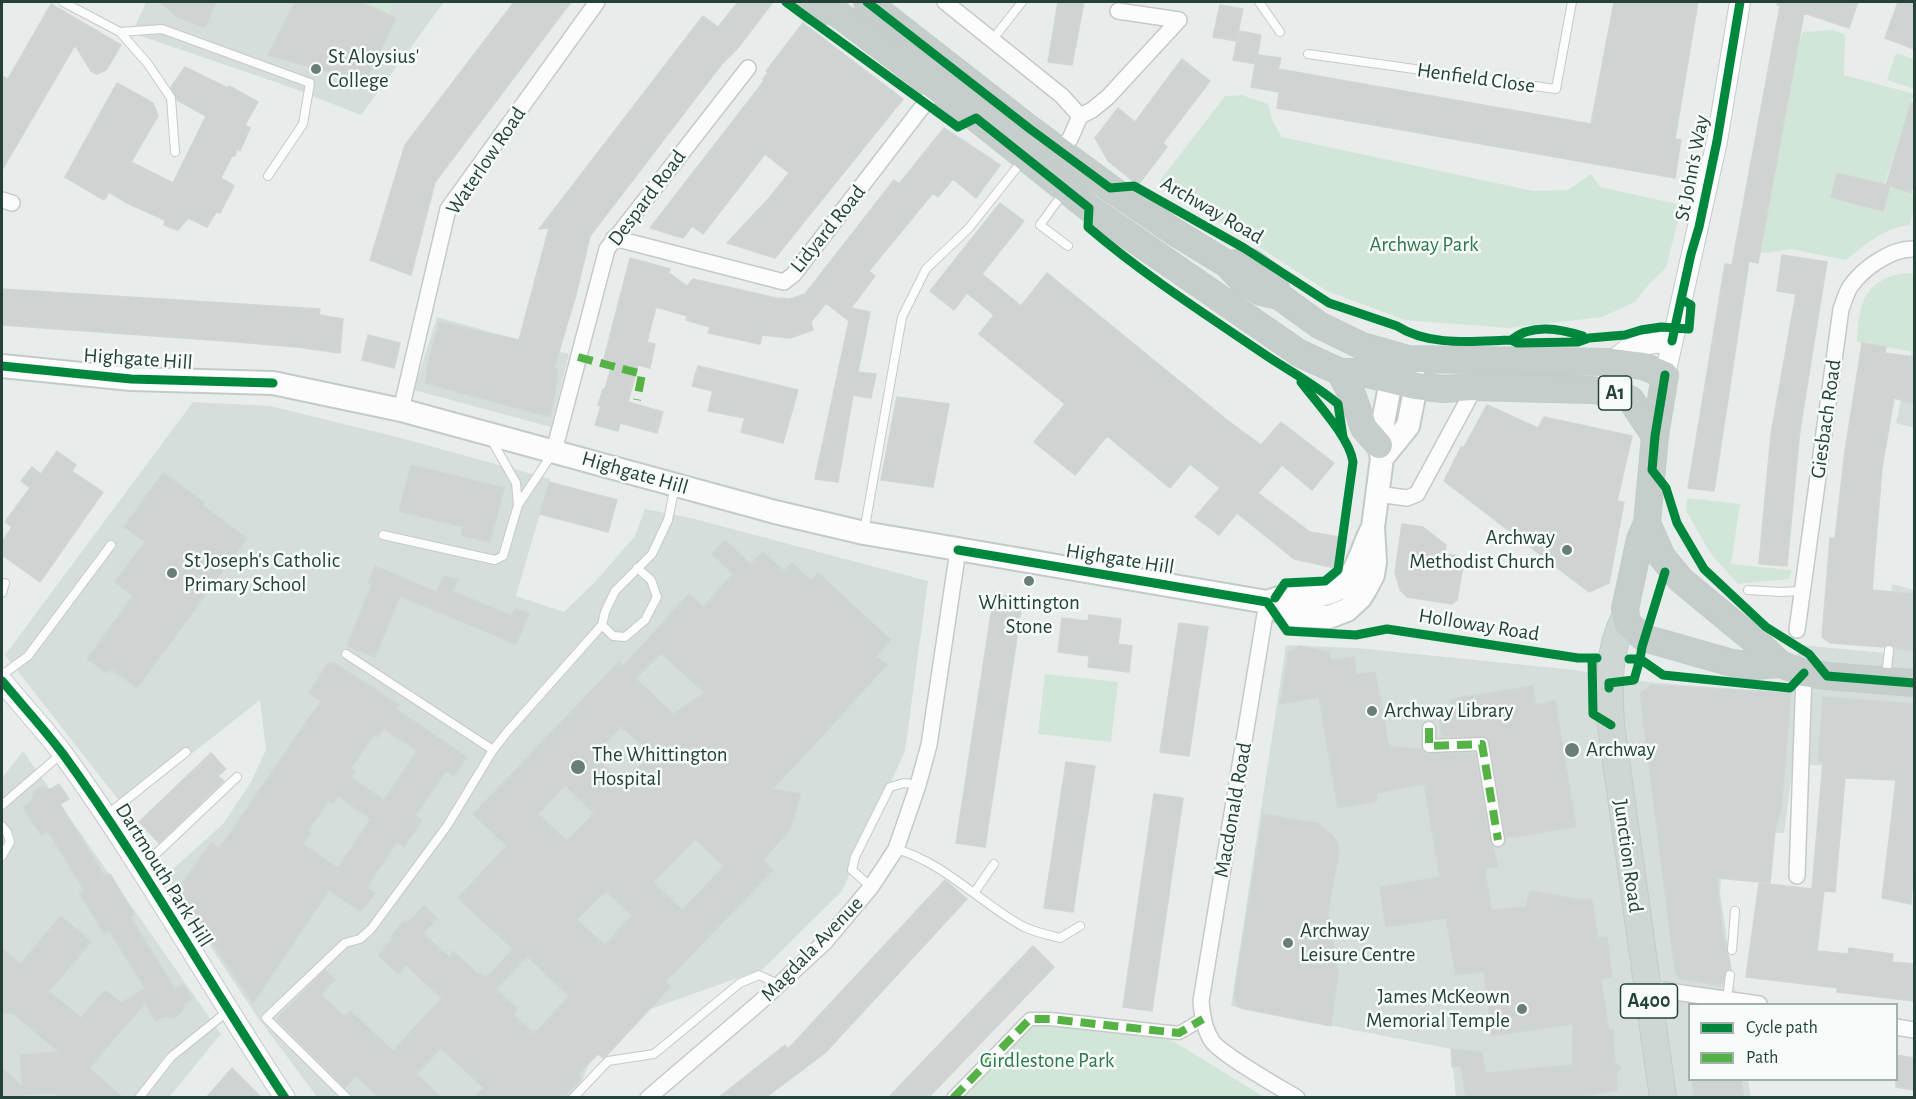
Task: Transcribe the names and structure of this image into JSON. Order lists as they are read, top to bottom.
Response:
{
  "streets": {
    "highway": ["St John's Way", "Archway Road", "A1"],
    "main road": ["Highgate Hill", "Junction Road", "A400"],
    "street": [
      "Waterlow Road",
      "Despard Road",
      "Lidyard Road",
      "Giesbach Road",
      "Macdonald Road",
      "Dartmouth Park Hill",
      "Magdala Avenue"
    ],
    "lane": ["Henfield Close"],
    "cycle path": ["Holloway Road"]
  },
  "crossings": [
    ["Waterlow Road", "Highgate Hill"],
    ["St John's Way", "Archway Road"],
    ["St John's Way", "A1"],
    ["St John's Way", "Junction Road"],
    ["Despard Road", "Lidyard Road"],
    ["Despard Road", "Highgate Hill"],
    ["Lidyard Road", "A1"],
    ["Highgate Hill", "Macdonald Road"],
    ["Highgate Hill", "Magdala Avenue"],
    ["A1", "Junction Road"]
  ],
  "parks": ["Archway Park", "Girdlestone Park"],
  "places": [
    "St Aloysius' College",
    "Archway Methodist Church",
    "St Joseph's Catholic Primary School",
    "Whittington Stone",
    "Archway Library",
    "Archway",
    "The Whittington Hospital",
    "Archway Leisure Centre",
    "James McKeown Memorial Temple"
  ],
  "legend": ["Cycle path", "Path"]
}
